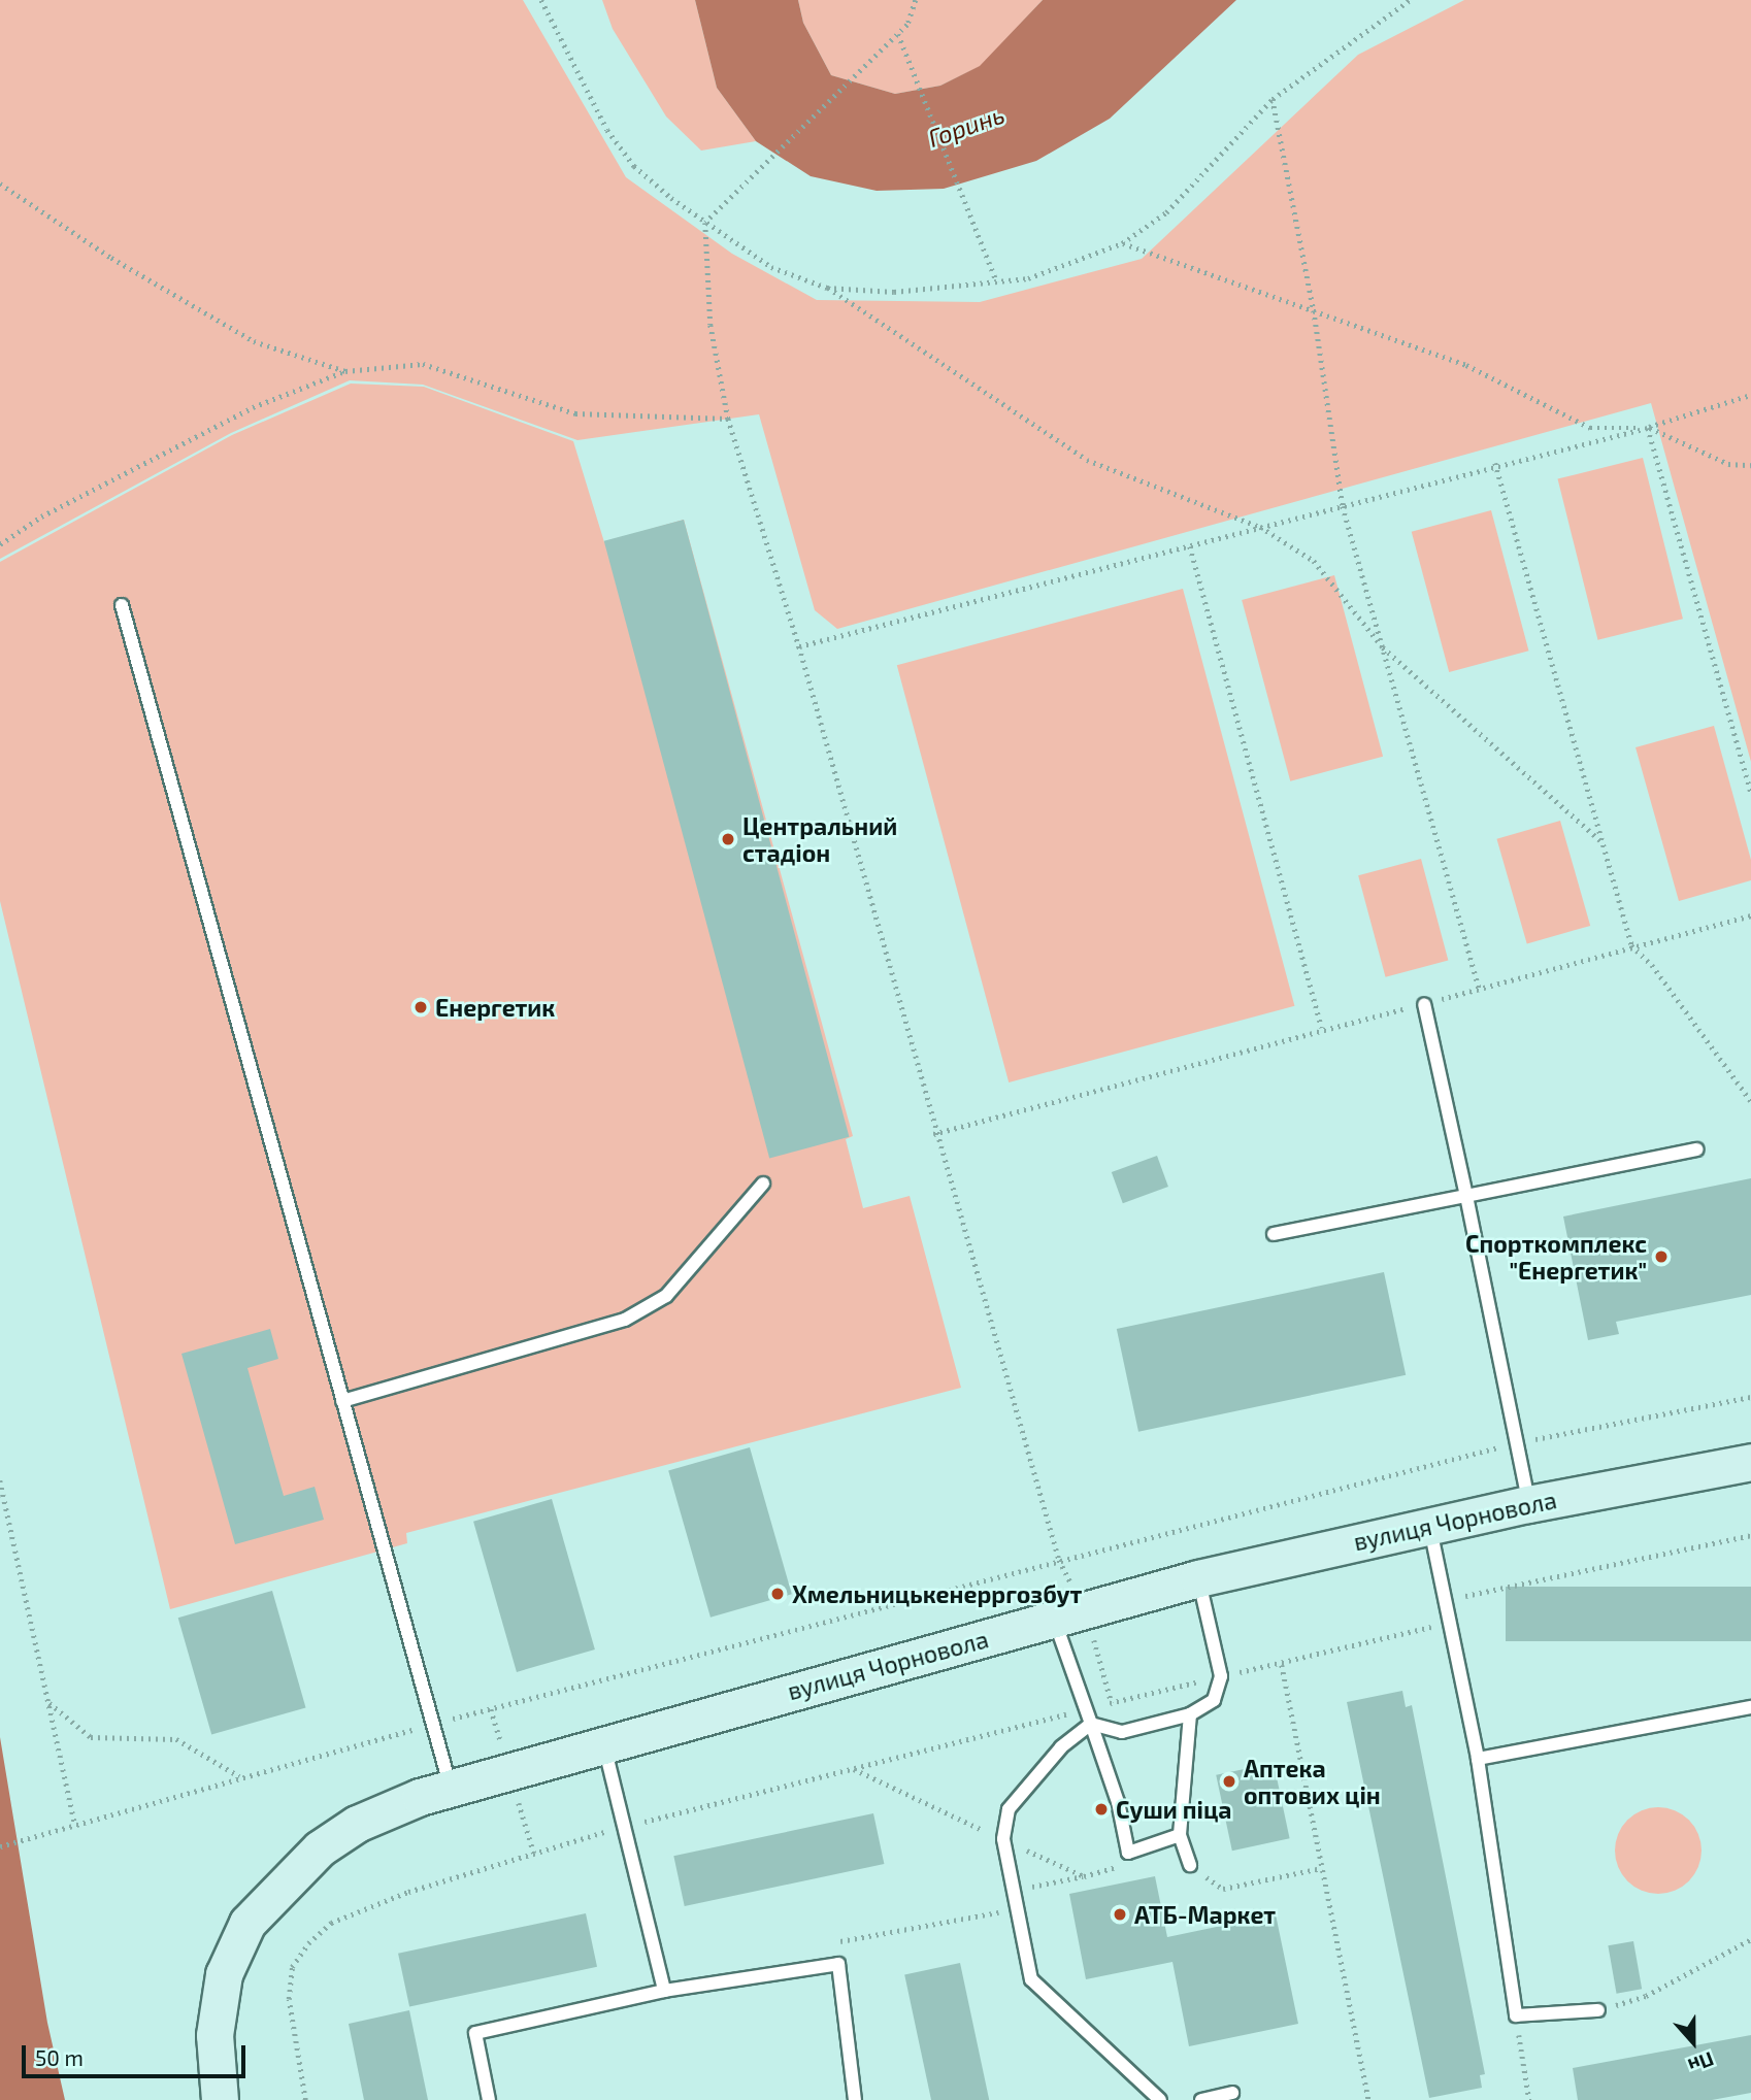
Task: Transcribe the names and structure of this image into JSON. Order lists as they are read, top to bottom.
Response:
{
  "streets": {
    "street": ["вулиця Чорновола"]
  },
  "water": ["Горинь"],
  "places": [
    "Центральний стадіон",
    "Енергетик",
    "Спорткомплекс \"Енергетик\"",
    "Хмельницькенерргозбут",
    "Аптека оптових цін",
    "Суши піца",
    "АТБ-Маркет"
  ],
  "scale_bar": "50 m",
  "north": "bottom"
}
